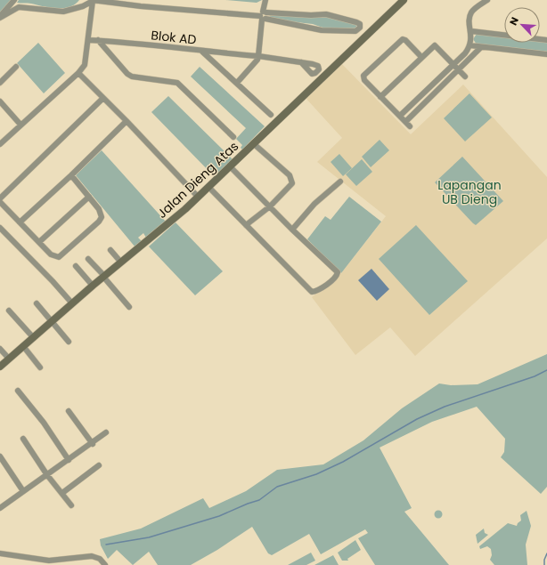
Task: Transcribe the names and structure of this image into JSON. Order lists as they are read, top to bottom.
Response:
{
  "streets": {
    "street": ["Blok AD", "Jalan Dieng Atas"]
  },
  "parks": ["Lapangan UB Dieng"],
  "north": "top left"
}
